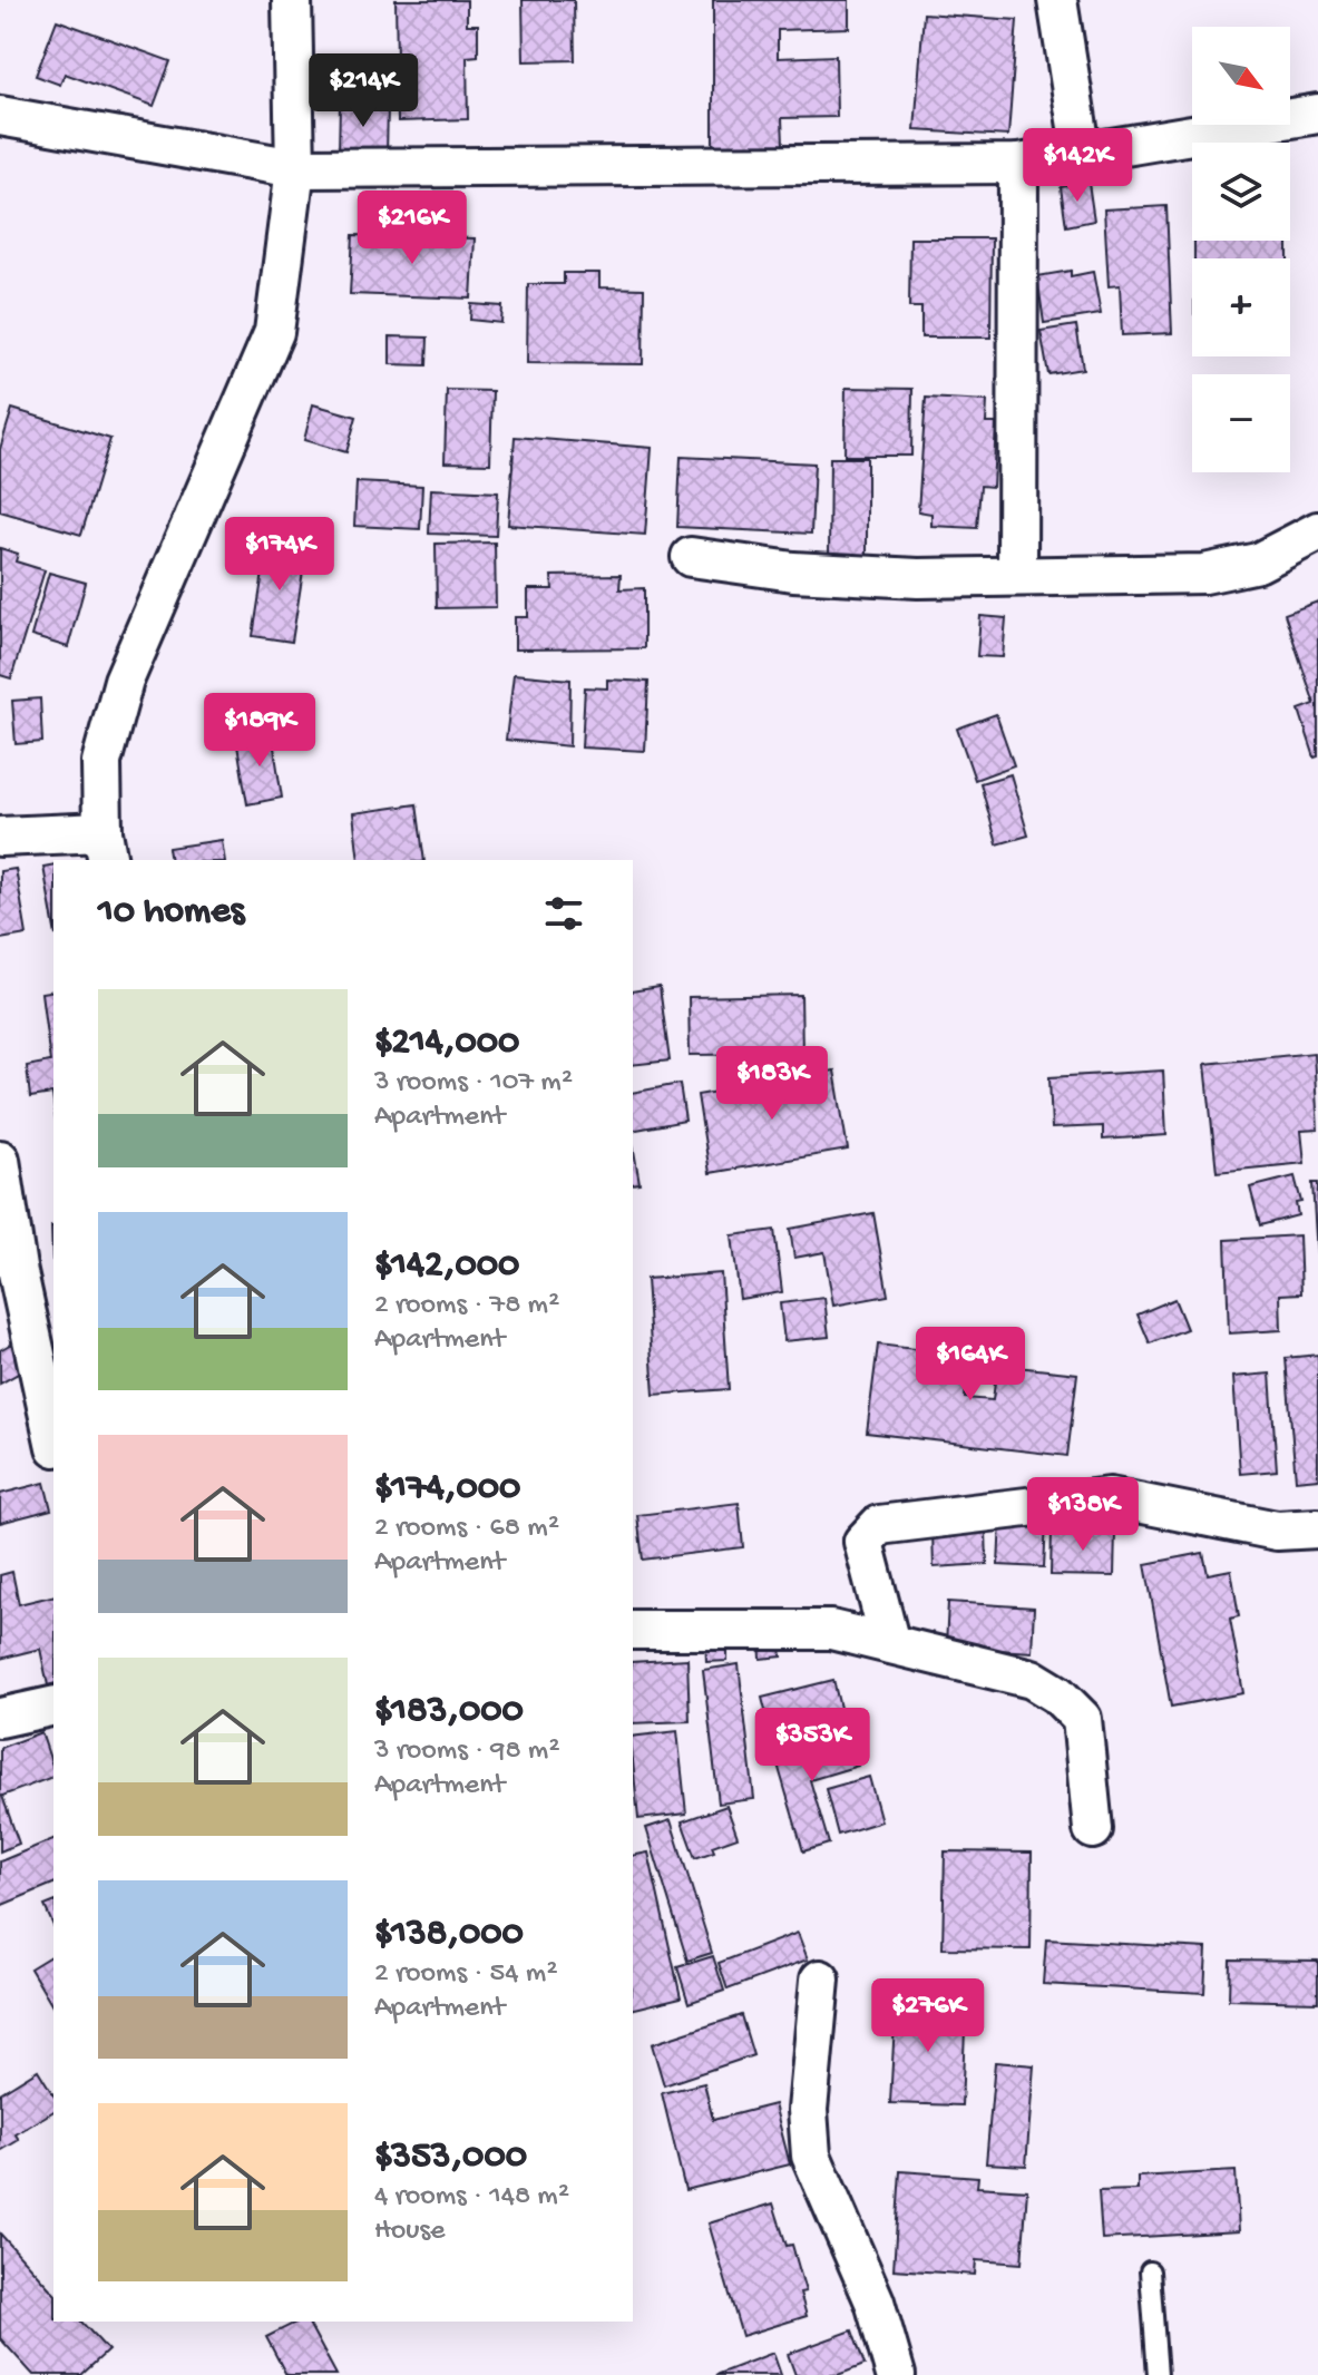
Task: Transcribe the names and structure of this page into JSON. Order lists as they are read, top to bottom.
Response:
{
  "north": "bottom right",
  "page": {
    "map_buttons": ["+", "−"],
    "price": [
      "$214K",
      "$142K",
      "$216K",
      "$174K",
      "$189K",
      "$183K",
      "$164K",
      "$138K",
      "$353K",
      "$276K"
    ],
    "heading": "10 homes",
    "list": [
      {
        "name": "$214,000",
        "note": "3 rooms · 107 m² · Apartment"
      },
      {
        "name": "$142,000",
        "note": "2 rooms · 78 m² · Apartment"
      },
      {
        "name": "$174,000",
        "note": "2 rooms · 68 m² · Apartment"
      },
      {
        "name": "$183,000",
        "note": "3 rooms · 98 m² · Apartment"
      },
      {
        "name": "$138,000",
        "note": "2 rooms · 54 m² · Apartment"
      },
      {
        "name": "$353,000",
        "note": "4 rooms · 148 m² · House"
      }
    ]
  }
}
